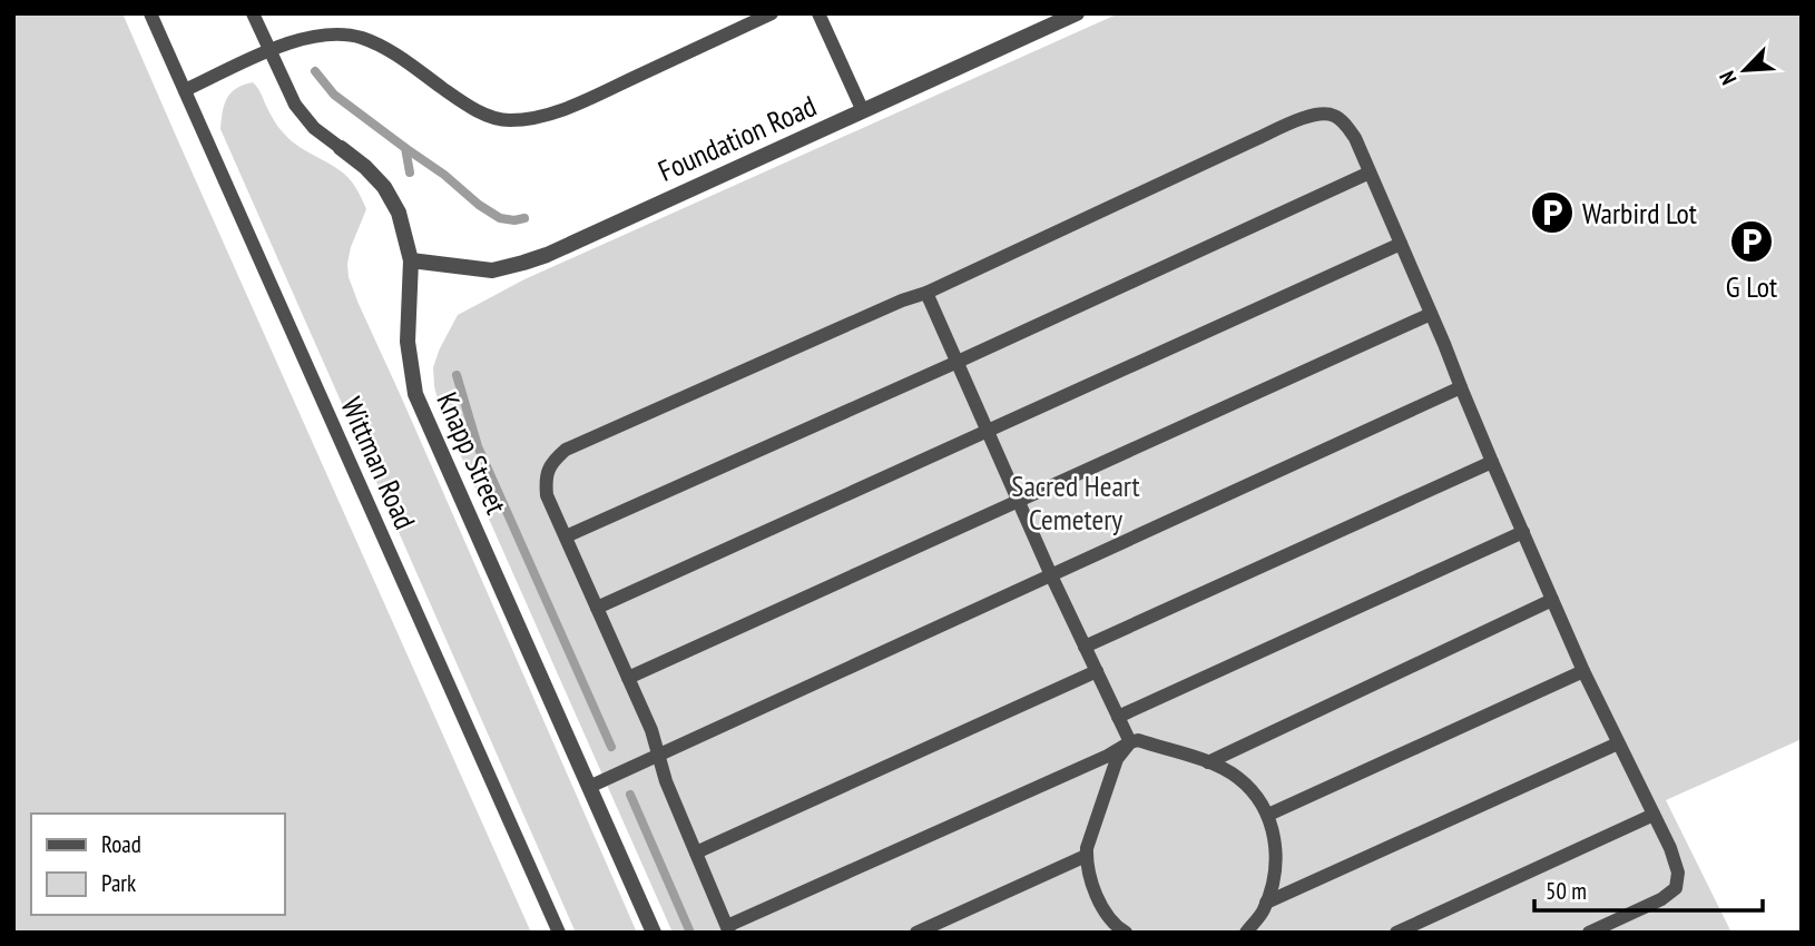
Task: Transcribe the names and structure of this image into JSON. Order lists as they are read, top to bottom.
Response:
{
  "streets": {
    "street": ["Foundation Road", "Knapp Street"],
    "lane": ["Wittman Road"]
  },
  "crossings": [
    ["Foundation Road", "Knapp Street"]
  ],
  "parks": ["Sacred Heart Cemetery"],
  "places": {
    "parking": ["Warbird Lot", "G Lot"]
  },
  "legend": ["Road", "Park"],
  "scale_bar": "50 m",
  "north": "bottom left"
}
